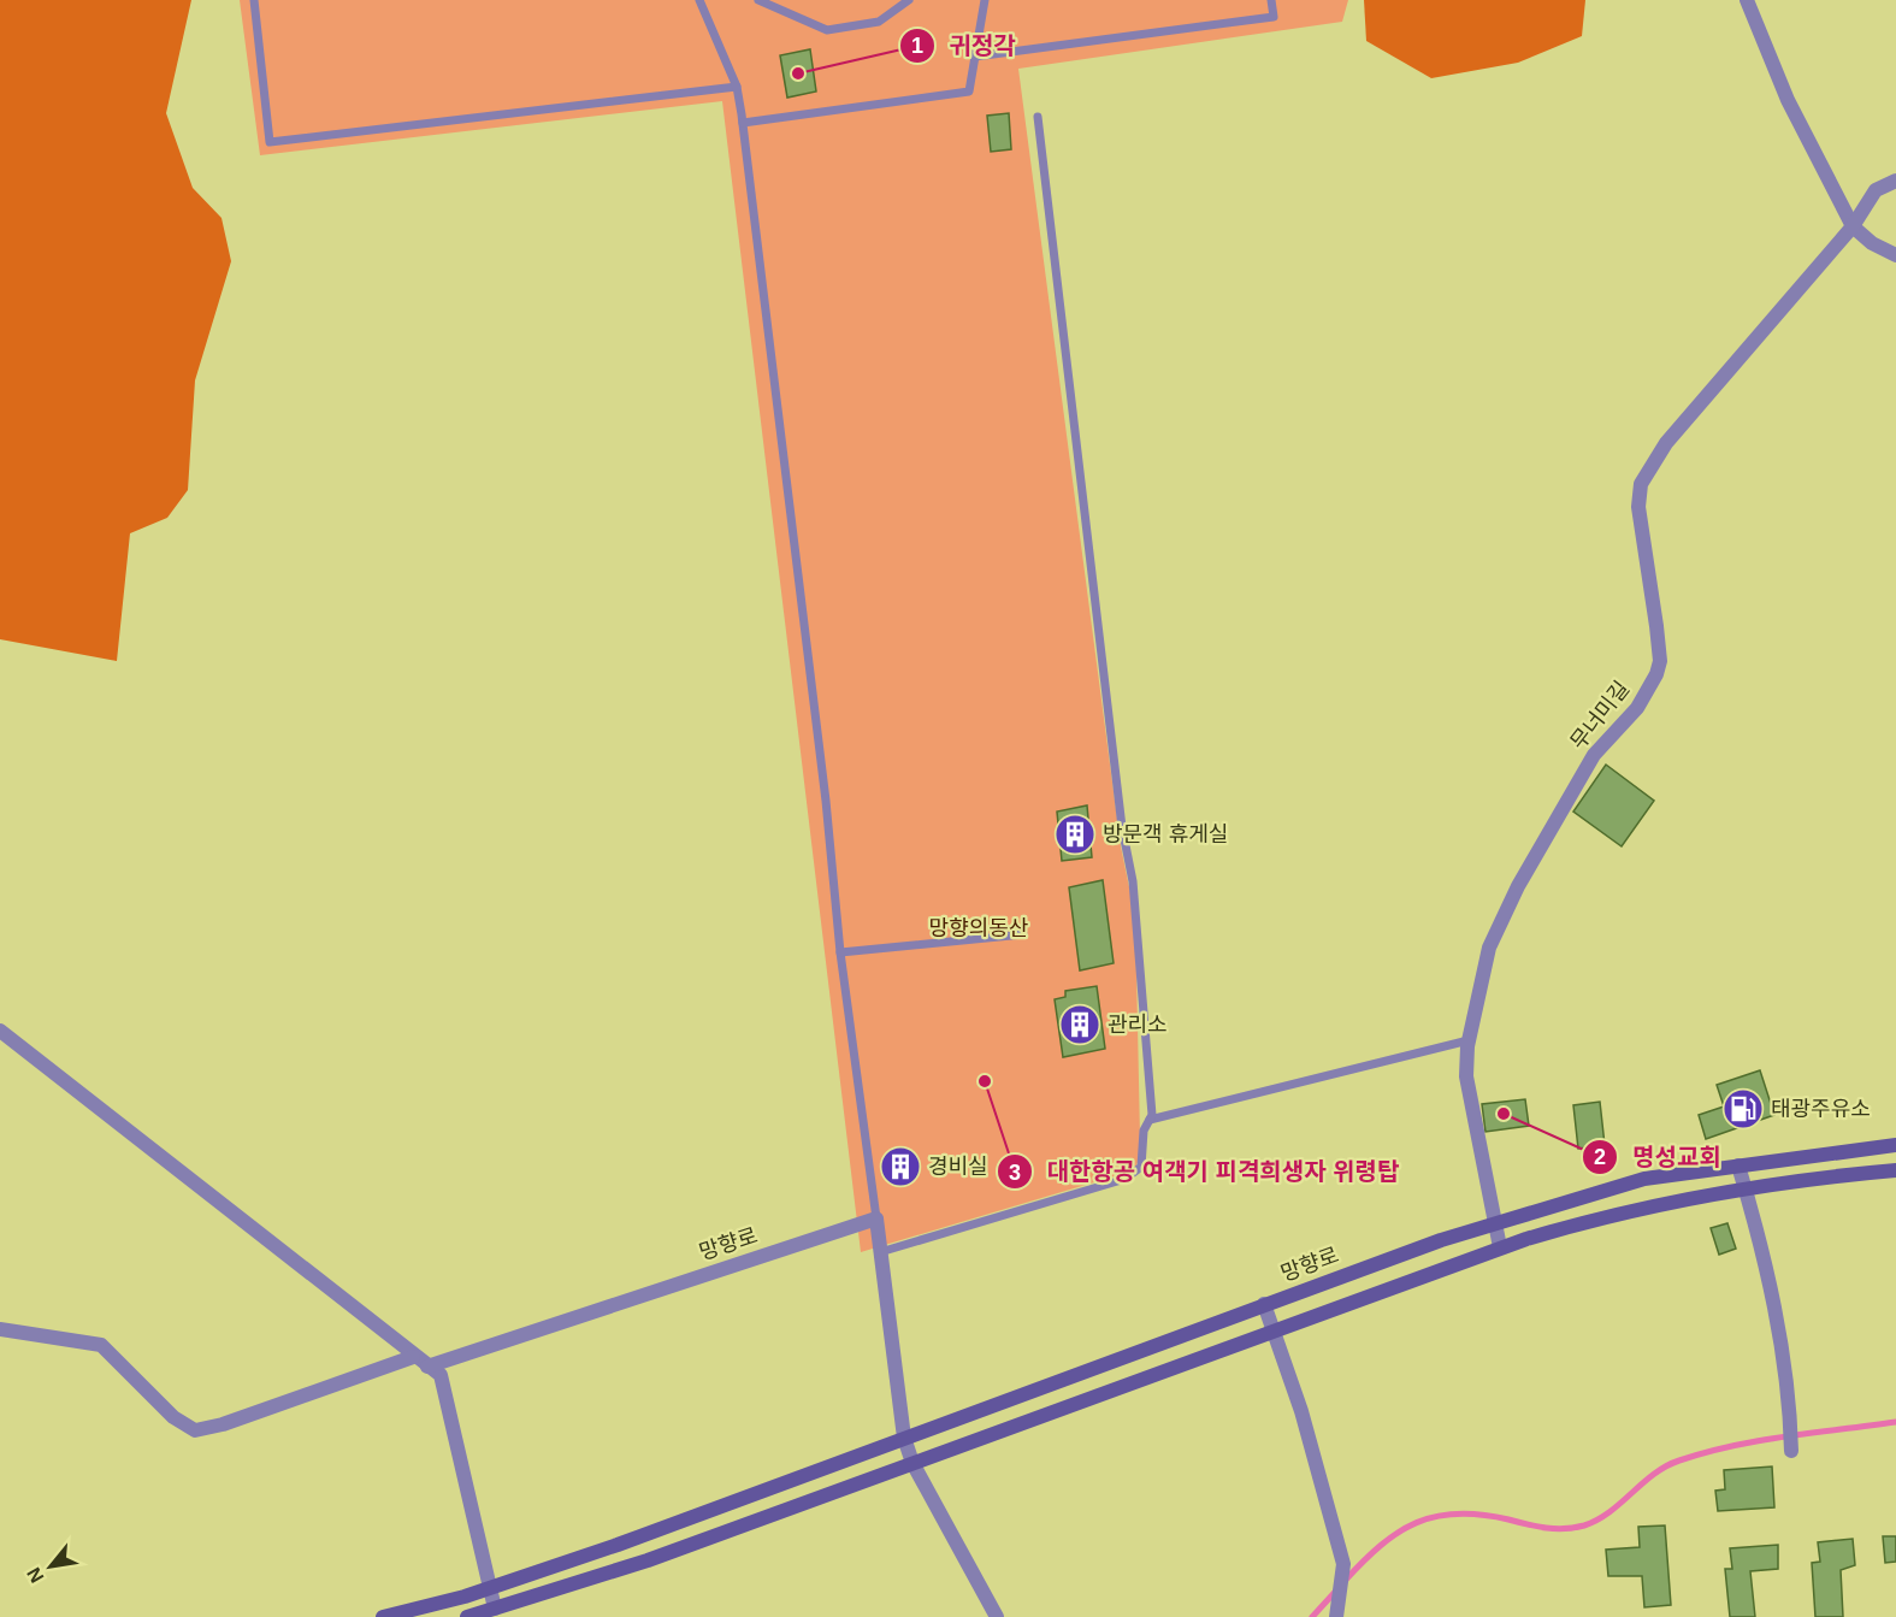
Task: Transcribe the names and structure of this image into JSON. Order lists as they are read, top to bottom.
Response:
{
  "streets": {
    "main road": ["망향로"],
    "street": ["무너미길"]
  },
  "crossings": [
    ["무너미길", "망향로"]
  ],
  "parks": ["망향의동산"],
  "places": {
    "other": ["귀정각", "대한항공 여객기 피격희생자 위령탑", "명성교회"],
    "building": ["방문객 휴게실", "관리소", "경비실"],
    "fuel station": ["태광주유소"]
  },
  "north": "bottom left"
}
